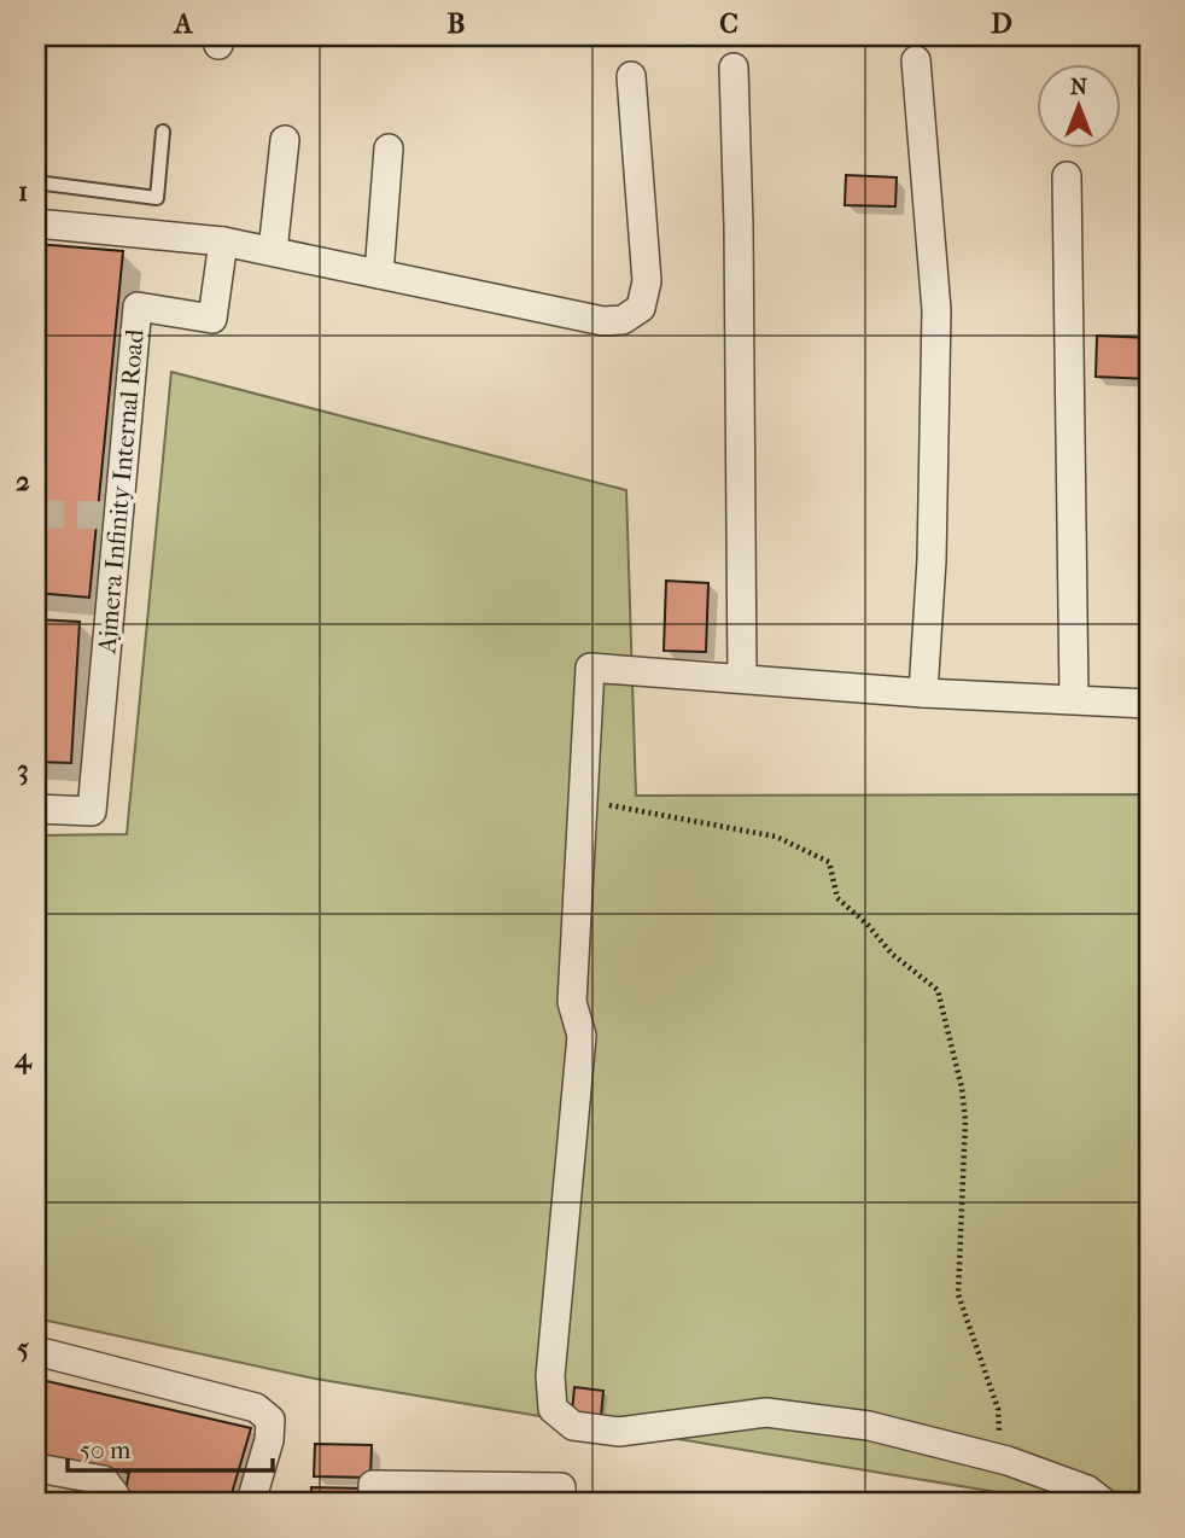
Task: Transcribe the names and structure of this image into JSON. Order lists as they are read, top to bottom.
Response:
{
  "streets": {
    "street": ["Ajmera Infinity Internal Road"]
  },
  "scale_bar": "50 m",
  "north": "top",
  "grid": {
    "columns": [
      "A",
      "B",
      "C",
      "D"
    ],
    "rows": [
      "1",
      "2",
      "3",
      "4",
      "5"
    ]
  }
}
